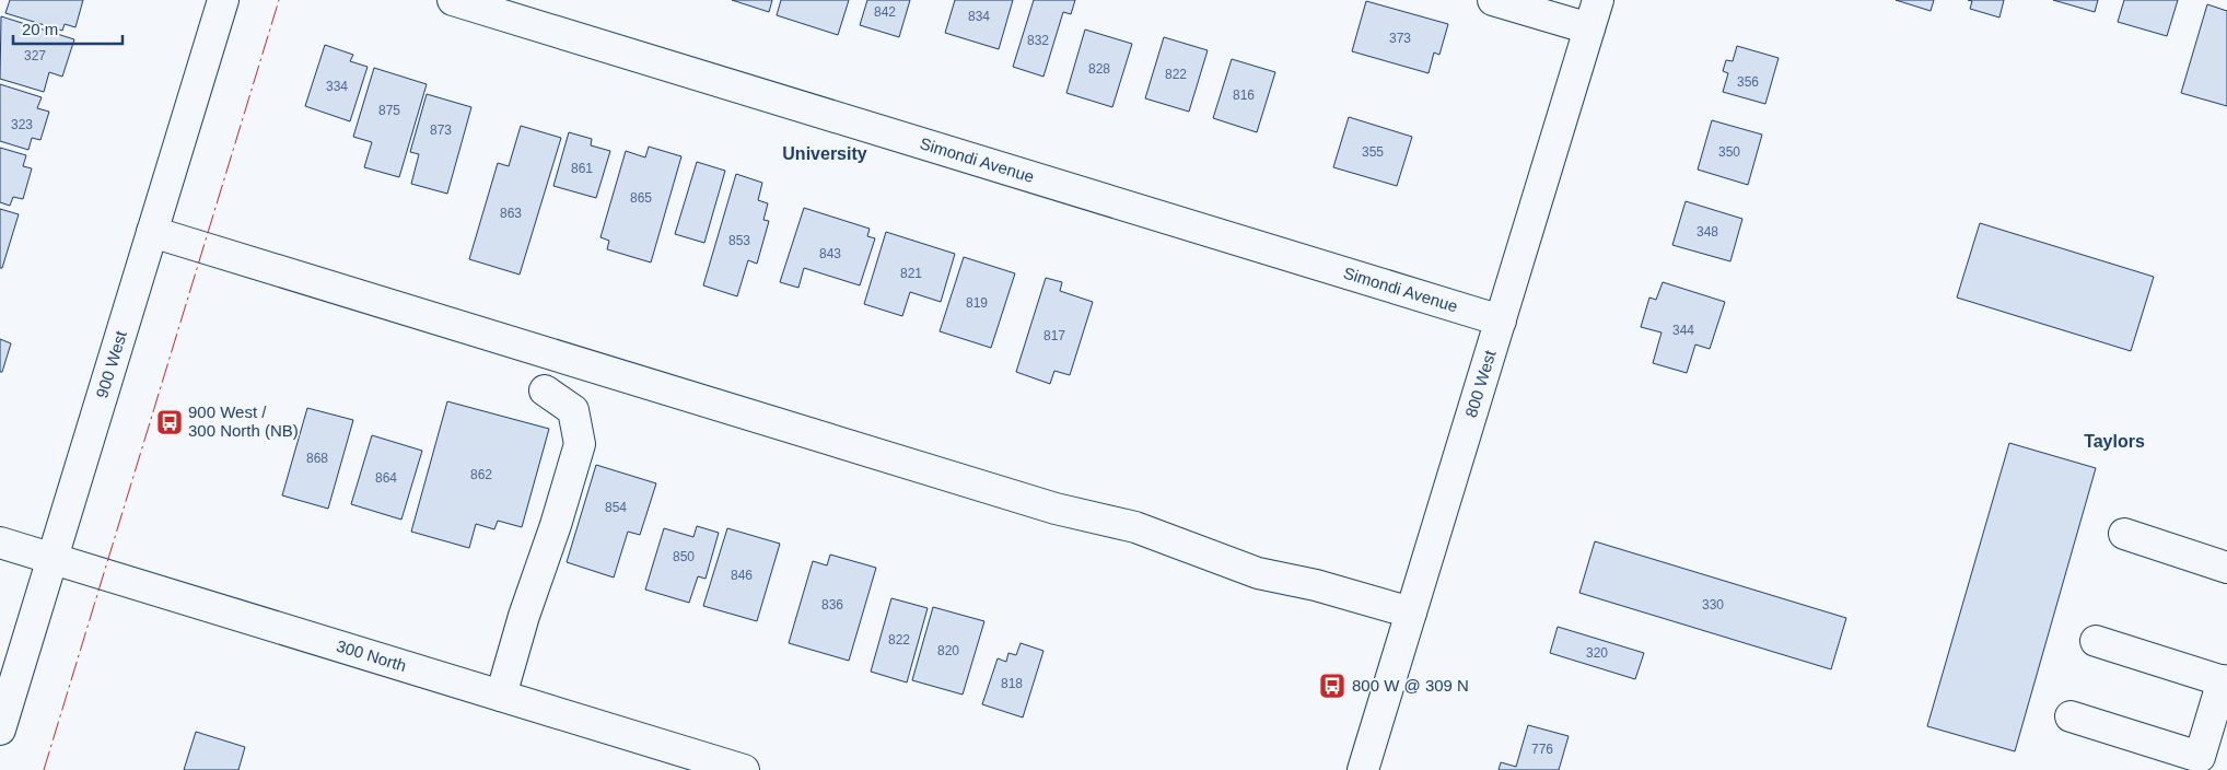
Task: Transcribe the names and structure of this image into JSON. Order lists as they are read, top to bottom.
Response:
{
  "streets": {
    "street": [
      "Simondi Avenue",
      "900 West",
      "800 West",
      "300 North"
    ]
  },
  "crossings": [
    ["Simondi Avenue", "800 West"],
    ["900 West", "300 North"]
  ],
  "districts": ["University", "Taylors"],
  "places": {
    "bus stop": ["900 West / 300 North (NB)", "800 W @ 309 N"]
  },
  "house_numbers": [
    "842",
    "834",
    "373",
    "832",
    "327",
    "828",
    "822",
    "356",
    "334",
    "816",
    "875",
    "323",
    "873",
    "355",
    "350",
    "861",
    "865",
    "863",
    "348",
    "853",
    "843",
    "821",
    "819",
    "344",
    "817",
    "868",
    "862",
    "864",
    "854",
    "850",
    "846",
    "836",
    "330",
    "822",
    "820",
    "320",
    "818",
    "776"
  ],
  "scale_bar": "20 m"
}
